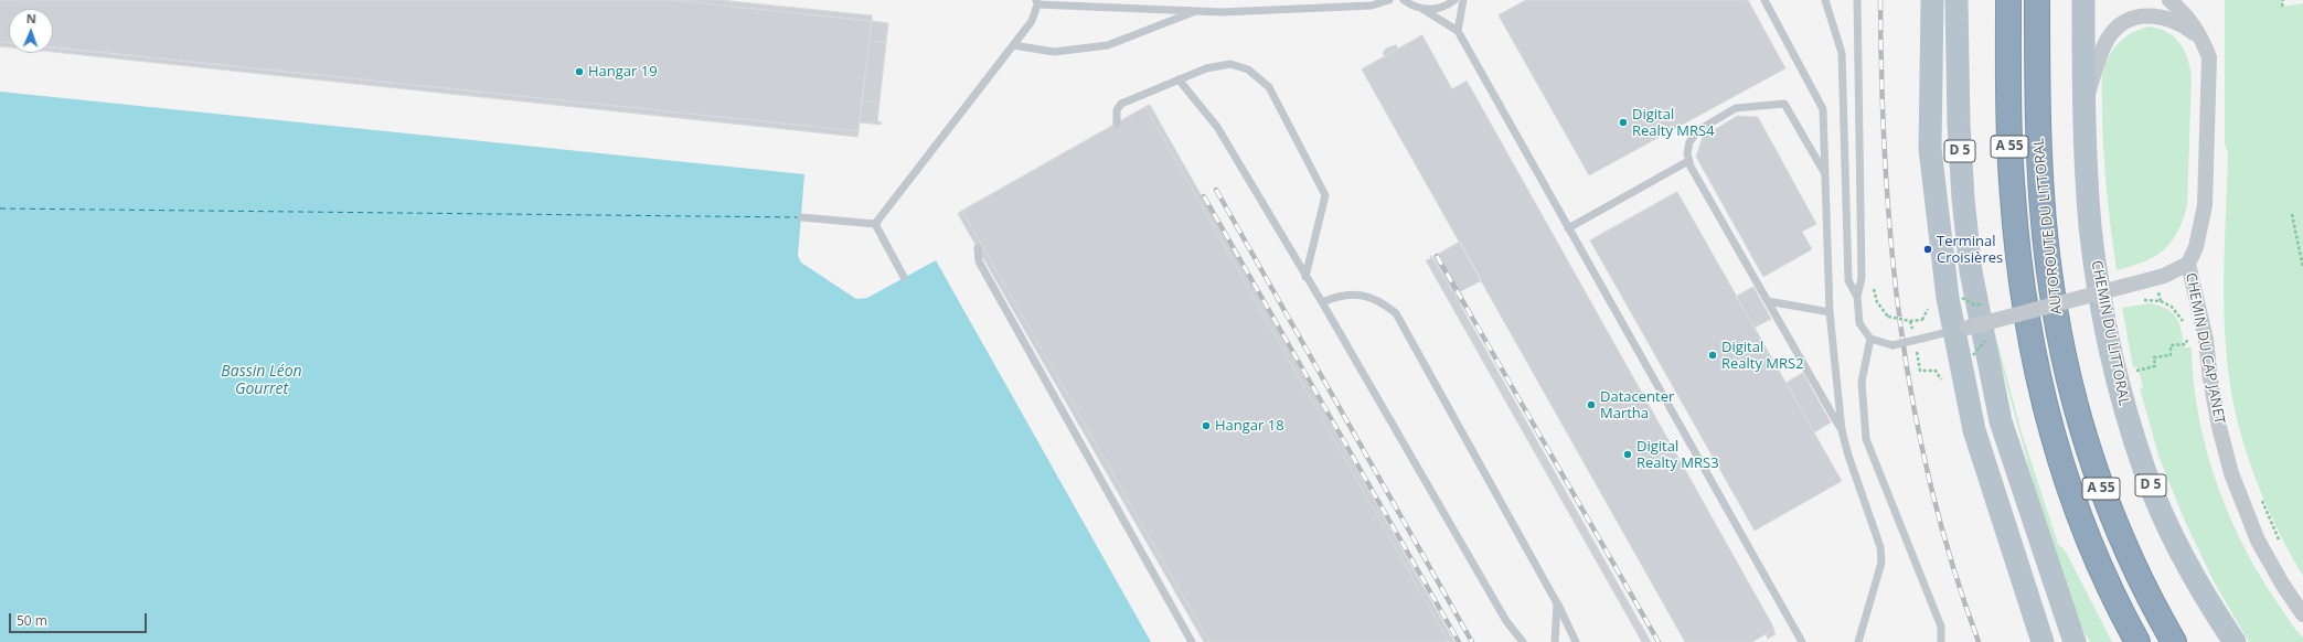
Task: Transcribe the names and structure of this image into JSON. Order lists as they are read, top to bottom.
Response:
{
  "streets": {
    "highway": ["A 55", "AUTOROUTE DU LITTORAL"],
    "main road": ["D 5", "CHEMIN DU LITTORAL"],
    "street": ["CHEMIN DU CAP JANET"]
  },
  "water": ["Bassin Léon Gourret"],
  "places": [
    "Hangar 19",
    "Digital Realty MRS4",
    "Terminal Croisières",
    "Digital Realty MRS2",
    "Datacenter Martha",
    "Hangar 18",
    "Digital Realty MRS3"
  ],
  "scale_bar": "50 m",
  "north": "top"
}
